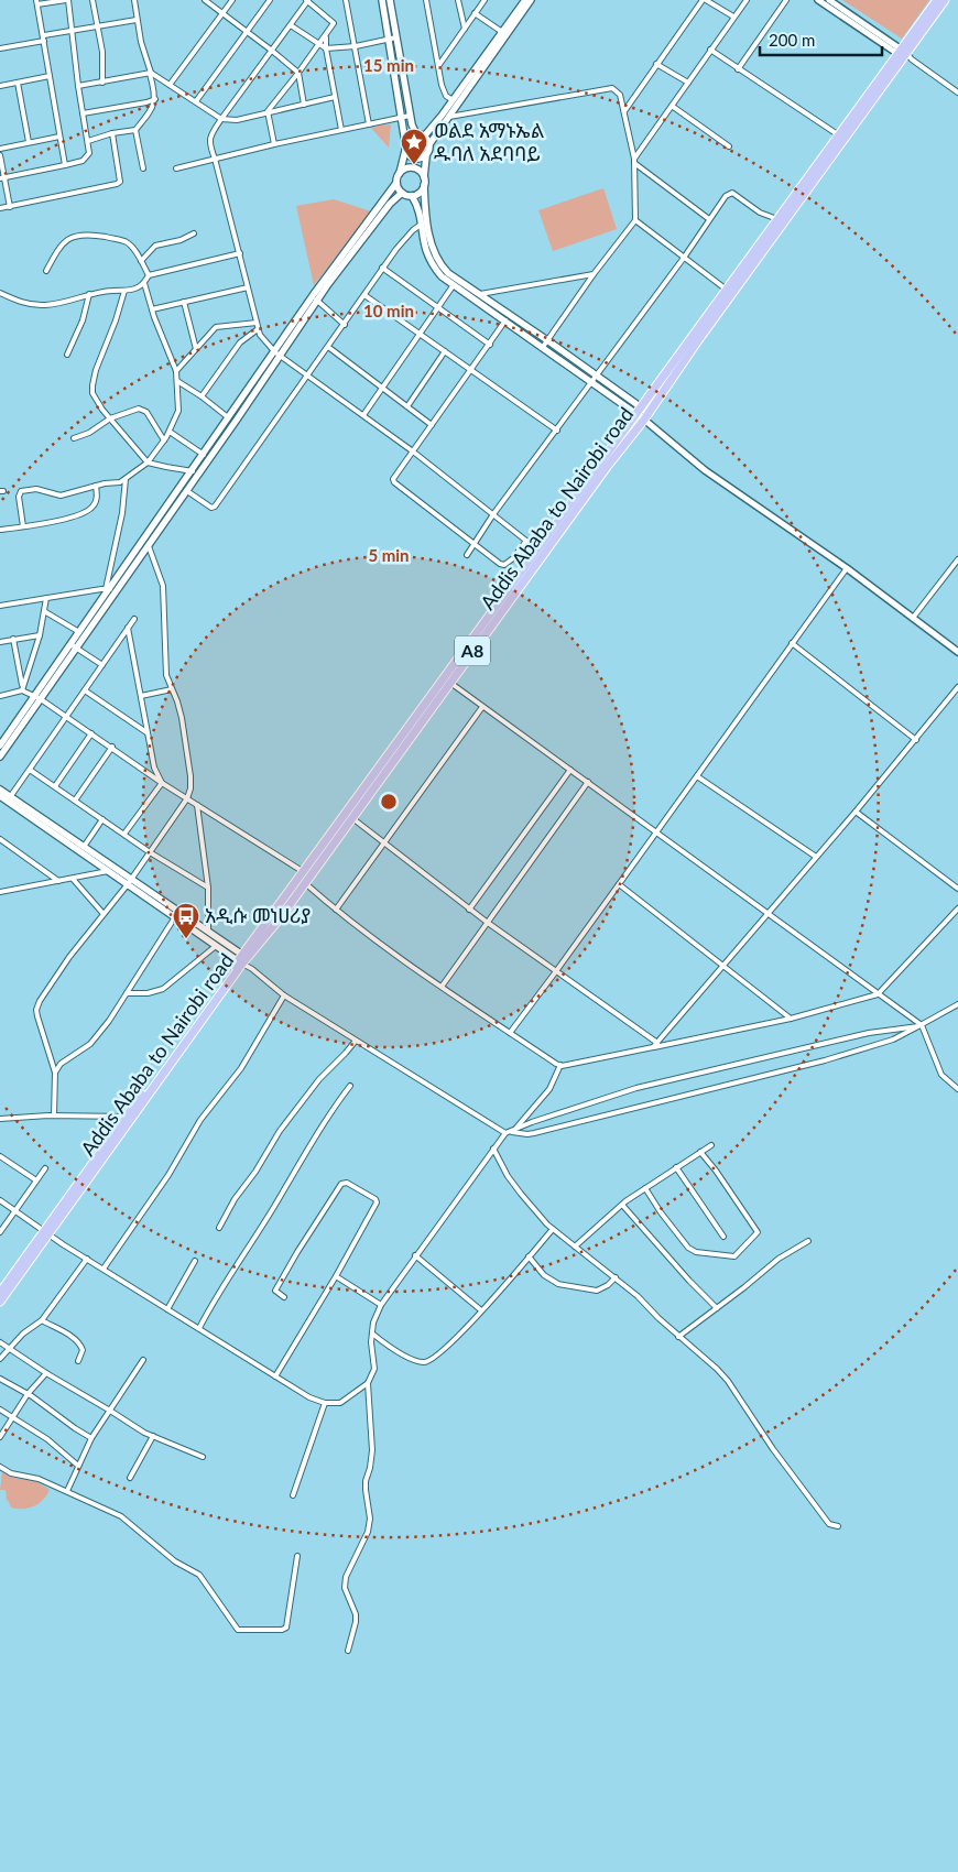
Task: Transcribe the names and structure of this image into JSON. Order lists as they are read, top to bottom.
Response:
{
  "streets": {
    "highway": ["Addis Ababa to Nairobi road", "A8"]
  },
  "places": {
    "place": ["ወልደ አማኑኤል ዱባለ አደባባይ"],
    "bus stop": ["አዲሱ መነሀሪያ"]
  },
  "scale_bar": "200 m",
  "rings": ["15 min", "10 min", "5 min"]
}
